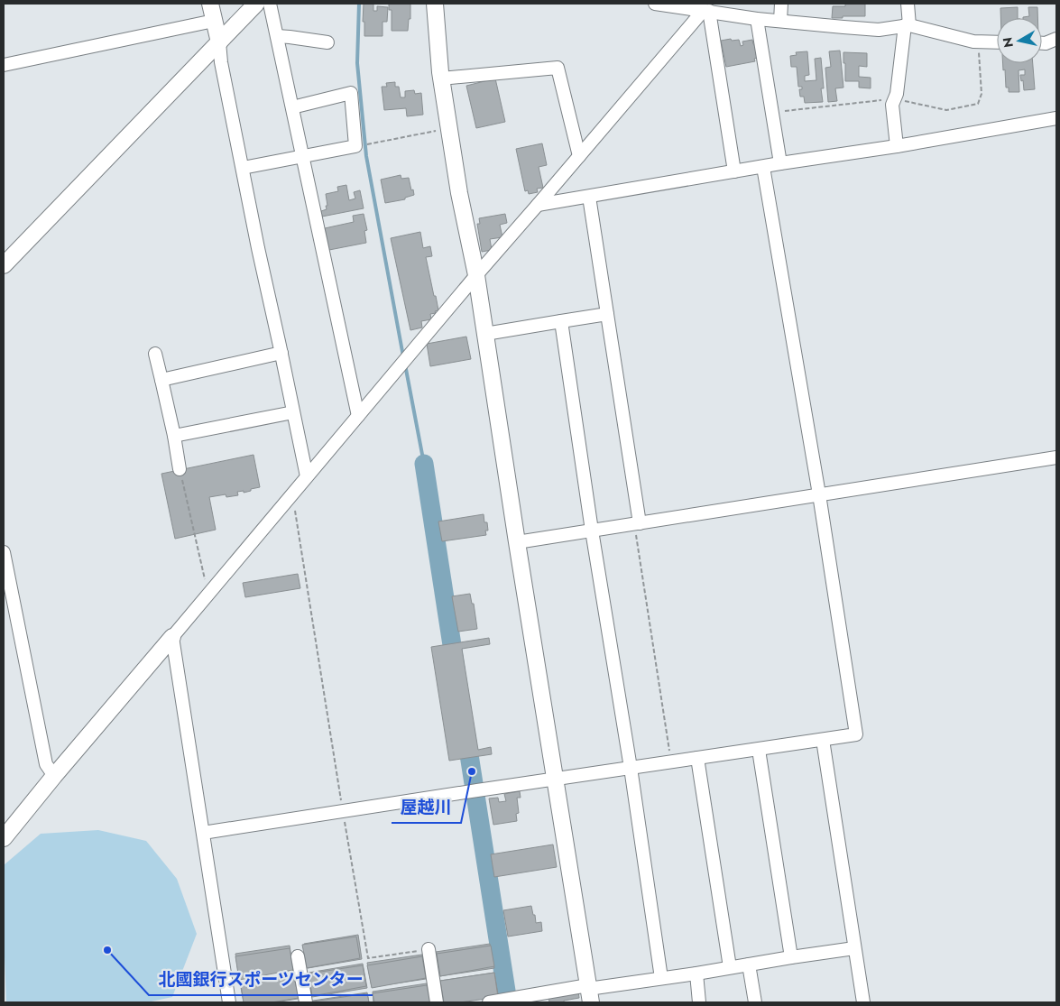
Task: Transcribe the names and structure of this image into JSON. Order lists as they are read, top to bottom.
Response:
{
  "places": ["屋越川", "北國銀行スポーツセンター"],
  "north": "left"
}
